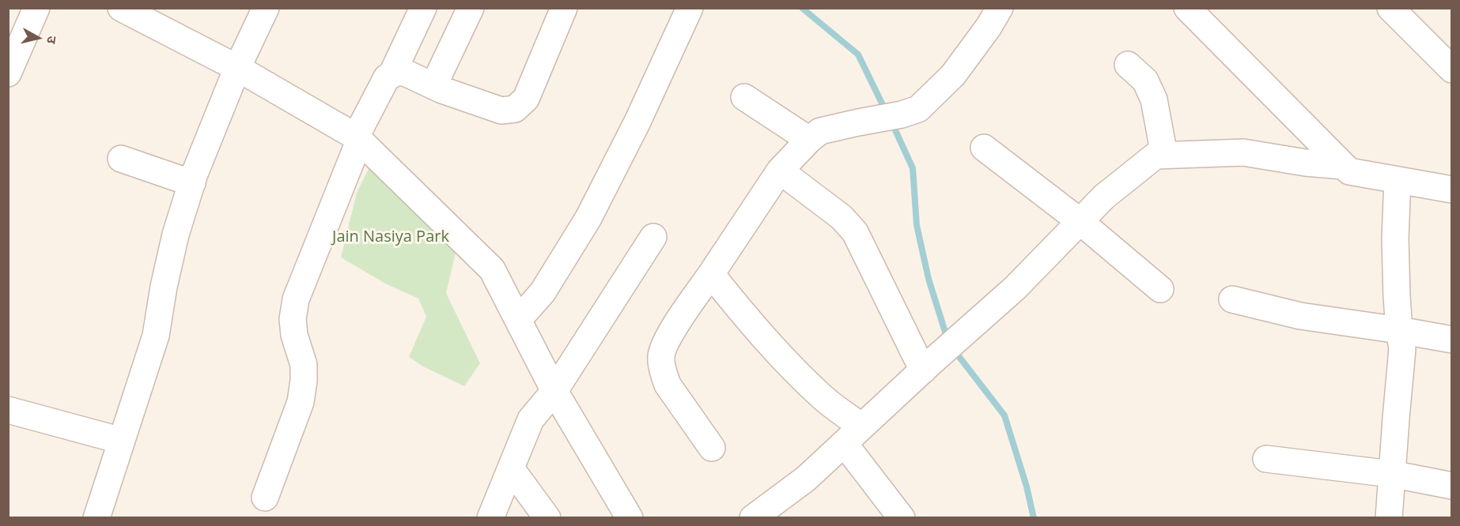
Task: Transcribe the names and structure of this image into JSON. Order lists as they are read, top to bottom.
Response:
{
  "parks": ["Jain Nasiya Park"],
  "north": "right"
}
